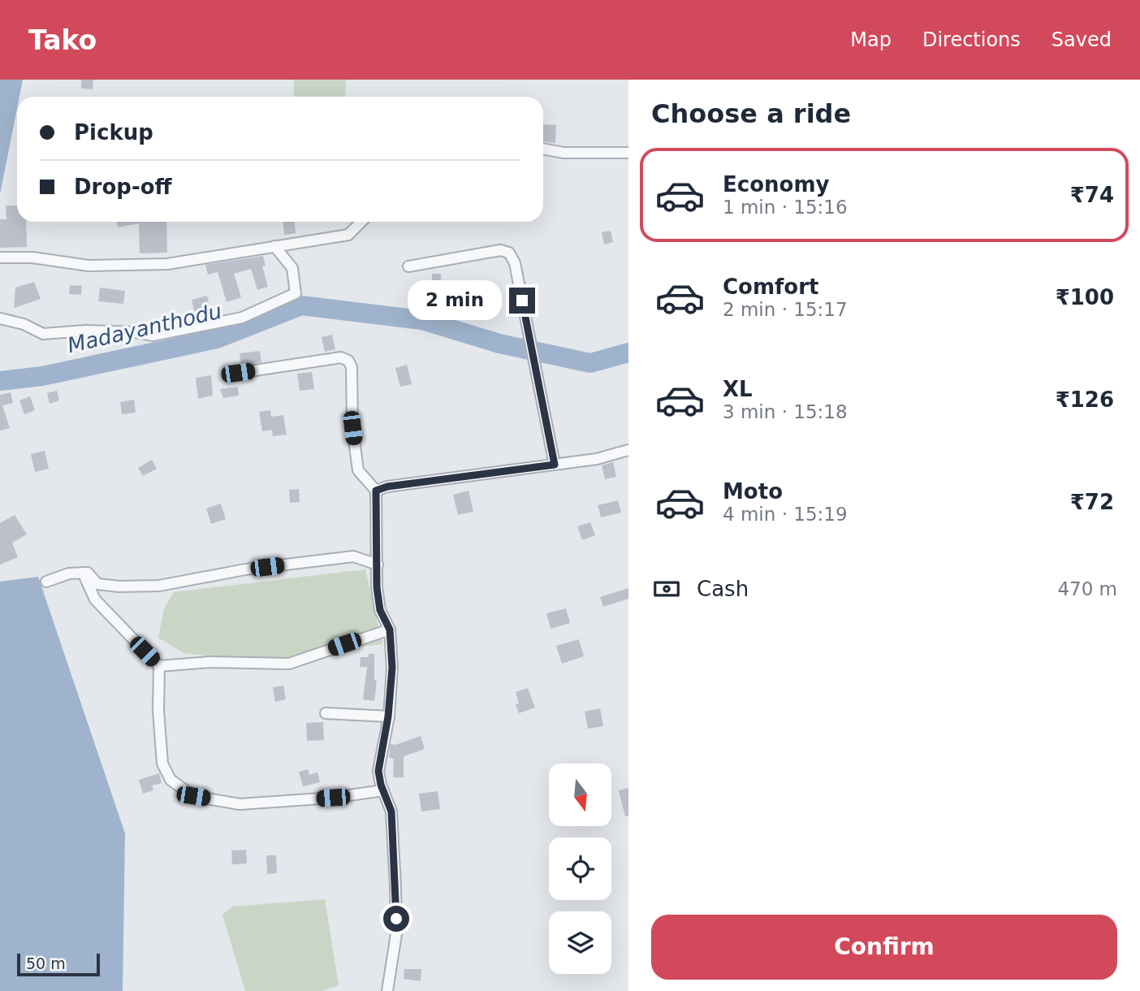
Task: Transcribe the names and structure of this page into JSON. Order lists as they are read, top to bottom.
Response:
{
  "water": ["Madayanthodu"],
  "scale_bar": "50 m",
  "north": "bottom",
  "page": {
    "header": "Tako",
    "nav": ["Map", "Directions", "Saved"],
    "heading": "Choose a ride",
    "banner": ["Pickup", "Drop-off"],
    "list": [
      {
        "name": "Economy",
        "note": "1 min · 15:16",
        "value": "₹74"
      },
      {
        "name": "Comfort",
        "note": "2 min · 15:17",
        "value": "₹100"
      },
      {
        "name": "XL",
        "note": "3 min · 15:18",
        "value": "₹126"
      },
      {
        "name": "Moto",
        "note": "4 min · 15:19",
        "value": "₹72"
      }
    ],
    "bubble": "2 min",
    "pay": ["Cash", "470 m"],
    "buttons": "Confirm",
    "scale": "50 m"
  }
}
